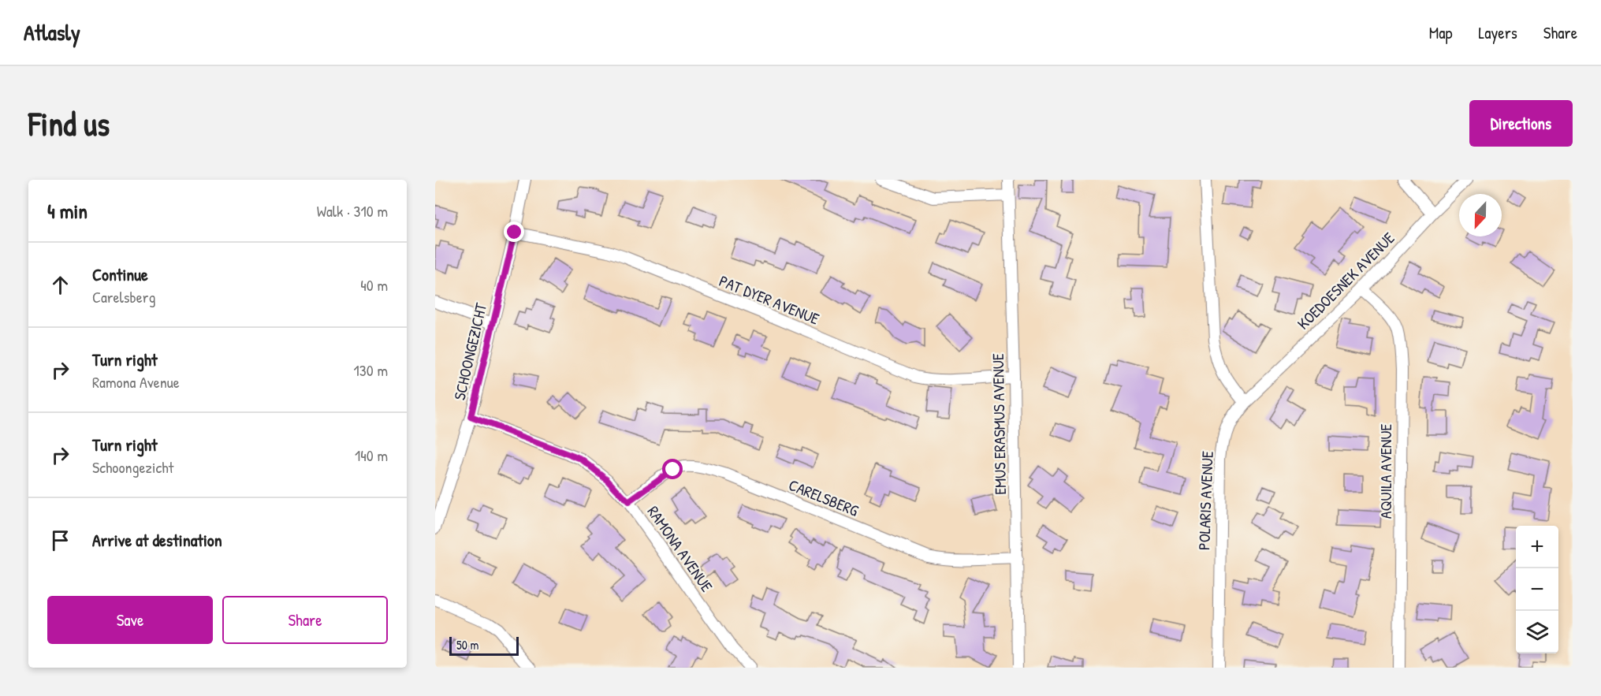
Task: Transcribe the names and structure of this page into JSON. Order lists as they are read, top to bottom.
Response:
{
  "streets": {
    "street": [
      "KOEDOESNEK AVENUE",
      "PAT DYER AVENUE",
      "SCHOONGEZICHT",
      "EMUS ERASMUS AVENUE",
      "AQUILA AVENUE",
      "CARELSBERG",
      "POLARIS AVENUE",
      "RAMONA AVENUE"
    ]
  },
  "crossings": [
    ["KOEDOESNEK AVENUE", "AQUILA AVENUE"],
    ["KOEDOESNEK AVENUE", "POLARIS AVENUE"],
    ["PAT DYER AVENUE", "SCHOONGEZICHT"],
    ["PAT DYER AVENUE", "EMUS ERASMUS AVENUE"],
    ["SCHOONGEZICHT", "RAMONA AVENUE"],
    ["EMUS ERASMUS AVENUE", "CARELSBERG"],
    ["CARELSBERG", "RAMONA AVENUE"]
  ],
  "scale_bar": "50 m",
  "north": "bottom",
  "page": {
    "header": "Atlasly",
    "nav": ["Map", "Layers", "Share"],
    "buttons": [
      "Directions",
      ["Save", "Share"]
    ],
    "title": "Find us",
    "heading": ["4 min", "Walk · 310 m"],
    "list": [
      ["Continue", "Carelsberg", "40 m"],
      ["Turn right", "Ramona Avenue", "130 m"],
      ["Turn right", "Schoongezicht", "140 m"],
      "Arrive at destination"
    ],
    "map_buttons": ["+", "−"],
    "scale": "50 m"
  }
}
